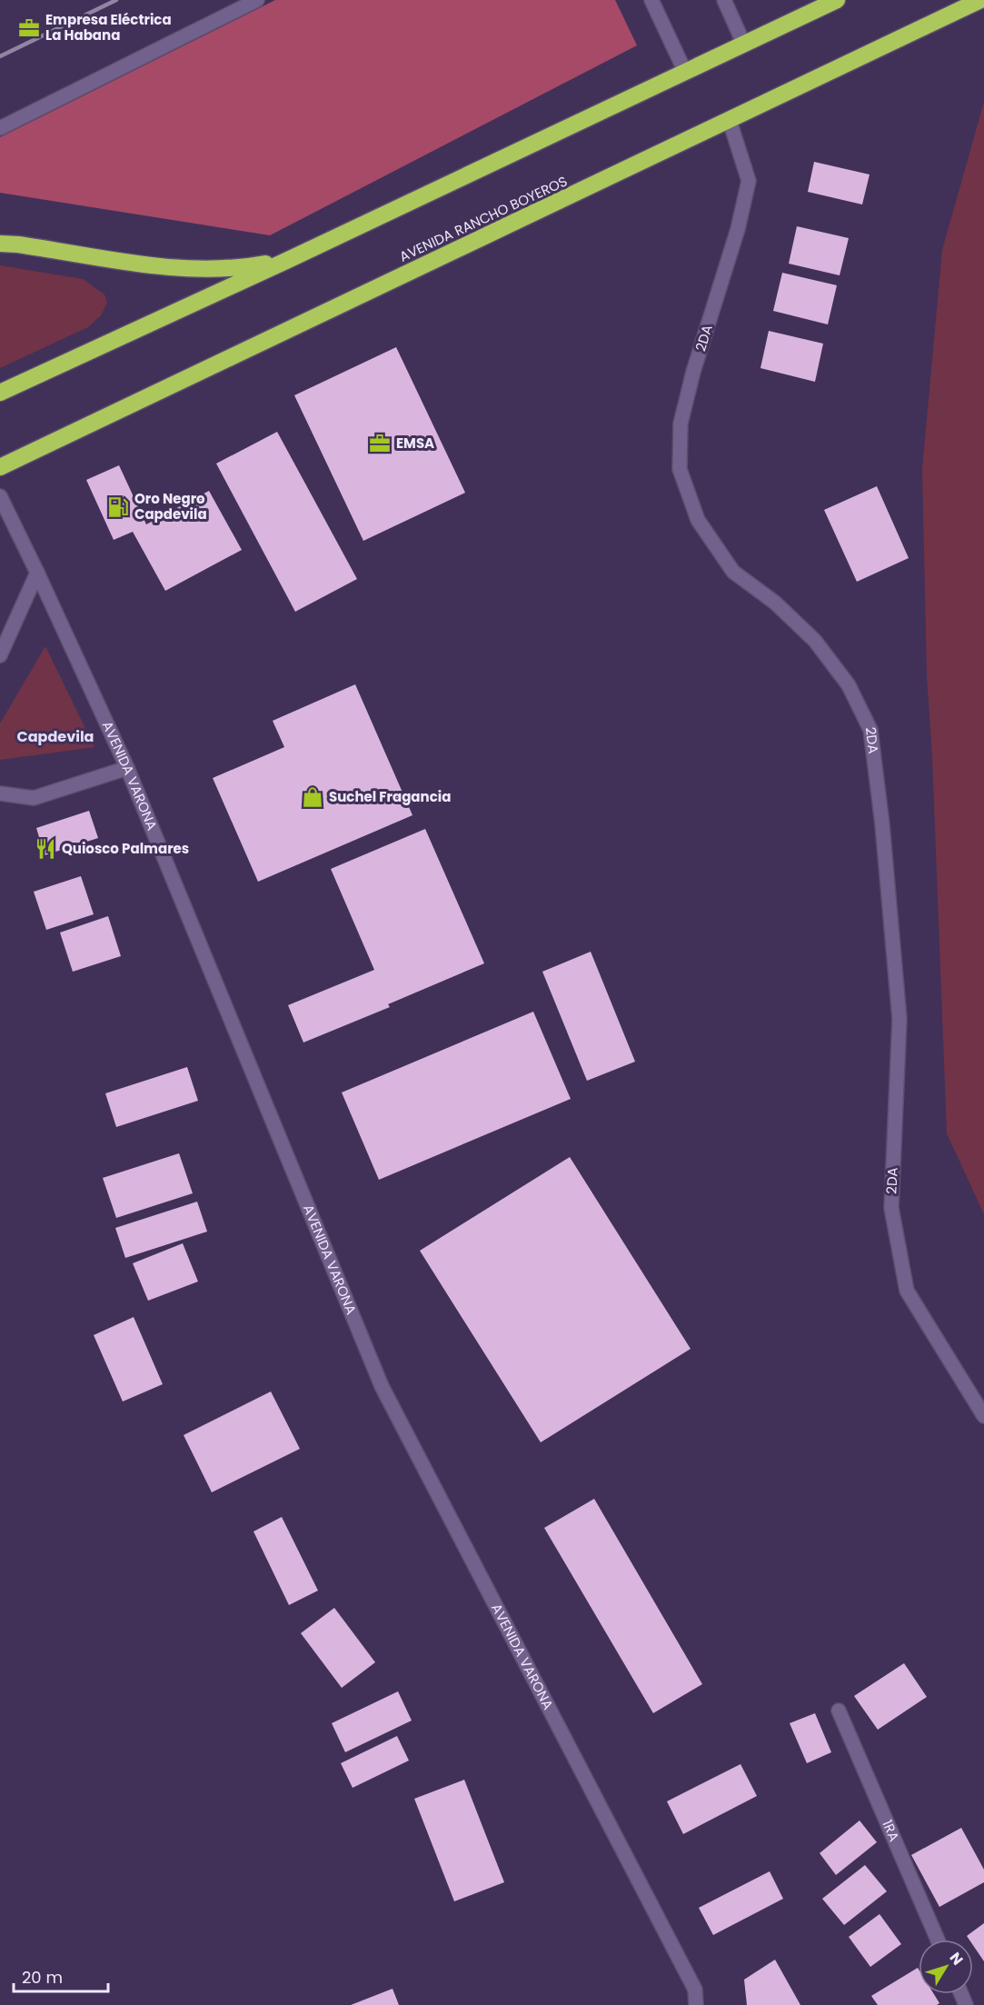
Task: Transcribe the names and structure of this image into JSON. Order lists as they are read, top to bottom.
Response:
{
  "streets": {
    "highway": ["AVENIDA RANCHO BOYEROS"],
    "street": ["2DA", "AVENIDA VARONA", "1RA"]
  },
  "crossings": [
    ["AVENIDA RANCHO BOYEROS", "2DA"]
  ],
  "districts": ["Capdevila"],
  "places": {
    "office": ["Empresa Eléctrica La Habana", "EMSA"],
    "fuel station": ["Oro Negro Capdevila"],
    "shop": ["Suchel Fragancia"],
    "restaurant": ["Quiosco Palmares"]
  },
  "scale_bar": "20 m",
  "north": "top right"
}
